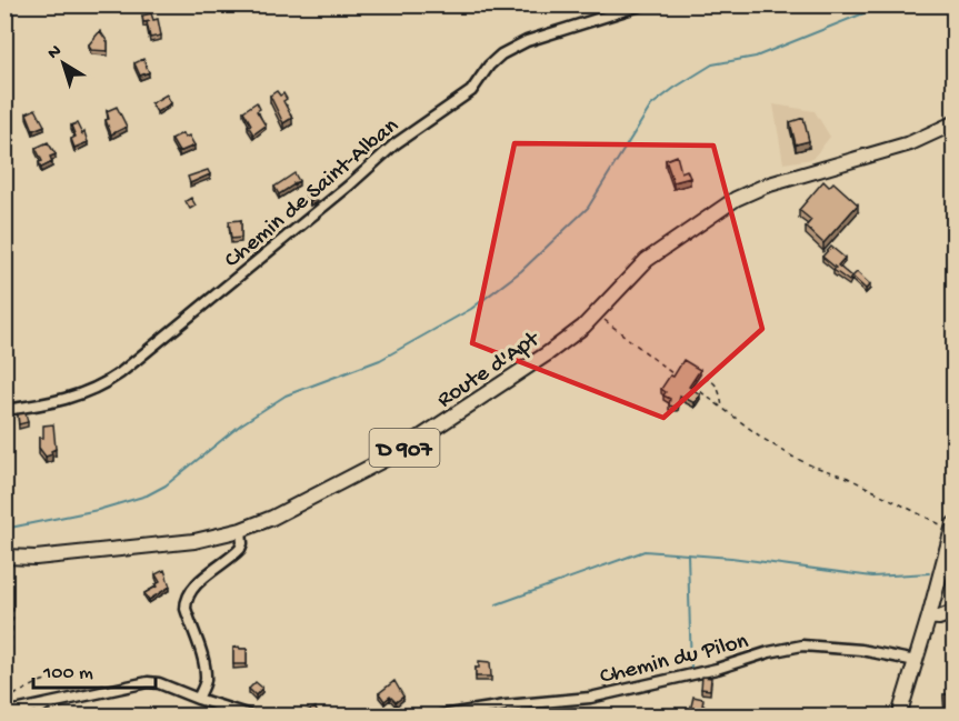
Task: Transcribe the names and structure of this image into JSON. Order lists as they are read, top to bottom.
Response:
{
  "streets": {
    "main road": ["Route d'Apt", "D 907"],
    "street": ["Chemin de Saint-Alban", "Chemin du Pilon"]
  },
  "scale_bar": "100 m",
  "north": "top left"
}
